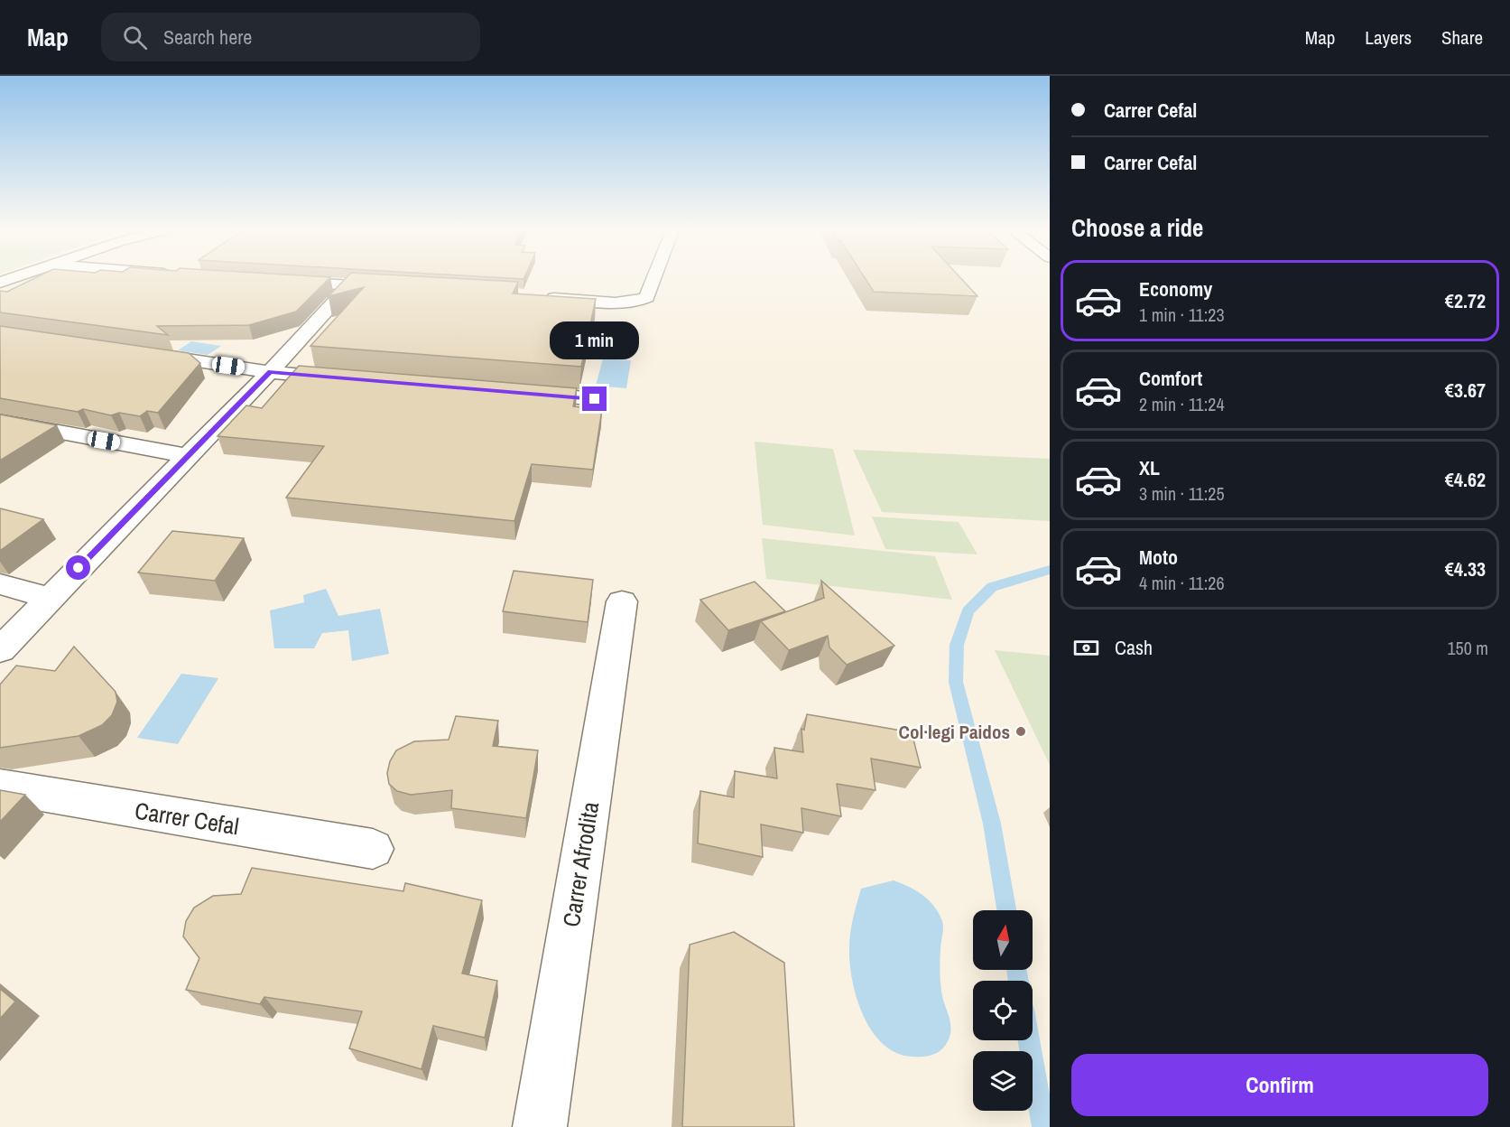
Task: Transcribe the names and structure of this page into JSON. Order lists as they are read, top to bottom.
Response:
{
  "streets": {
    "street": ["Carrer Cefal", "Carrer Afrodita"]
  },
  "places": ["Col·legi Paidos"],
  "north": "top",
  "page": {
    "header": "Map",
    "search": "Search here",
    "nav": ["Map", "Layers", "Share"],
    "banner": ["Carrer Cefal", "Carrer Cefal"],
    "heading": "Choose a ride",
    "list": [
      {
        "name": "Economy",
        "note": "1 min · 11:23",
        "value": "€2.72"
      },
      {
        "name": "Comfort",
        "note": "2 min · 11:24",
        "value": "€3.67"
      },
      {
        "name": "XL",
        "note": "3 min · 11:25",
        "value": "€4.62"
      },
      {
        "name": "Moto",
        "note": "4 min · 11:26",
        "value": "€4.33"
      }
    ],
    "bubble": "1 min",
    "pay": ["Cash", "150 m"],
    "buttons": "Confirm"
  }
}
